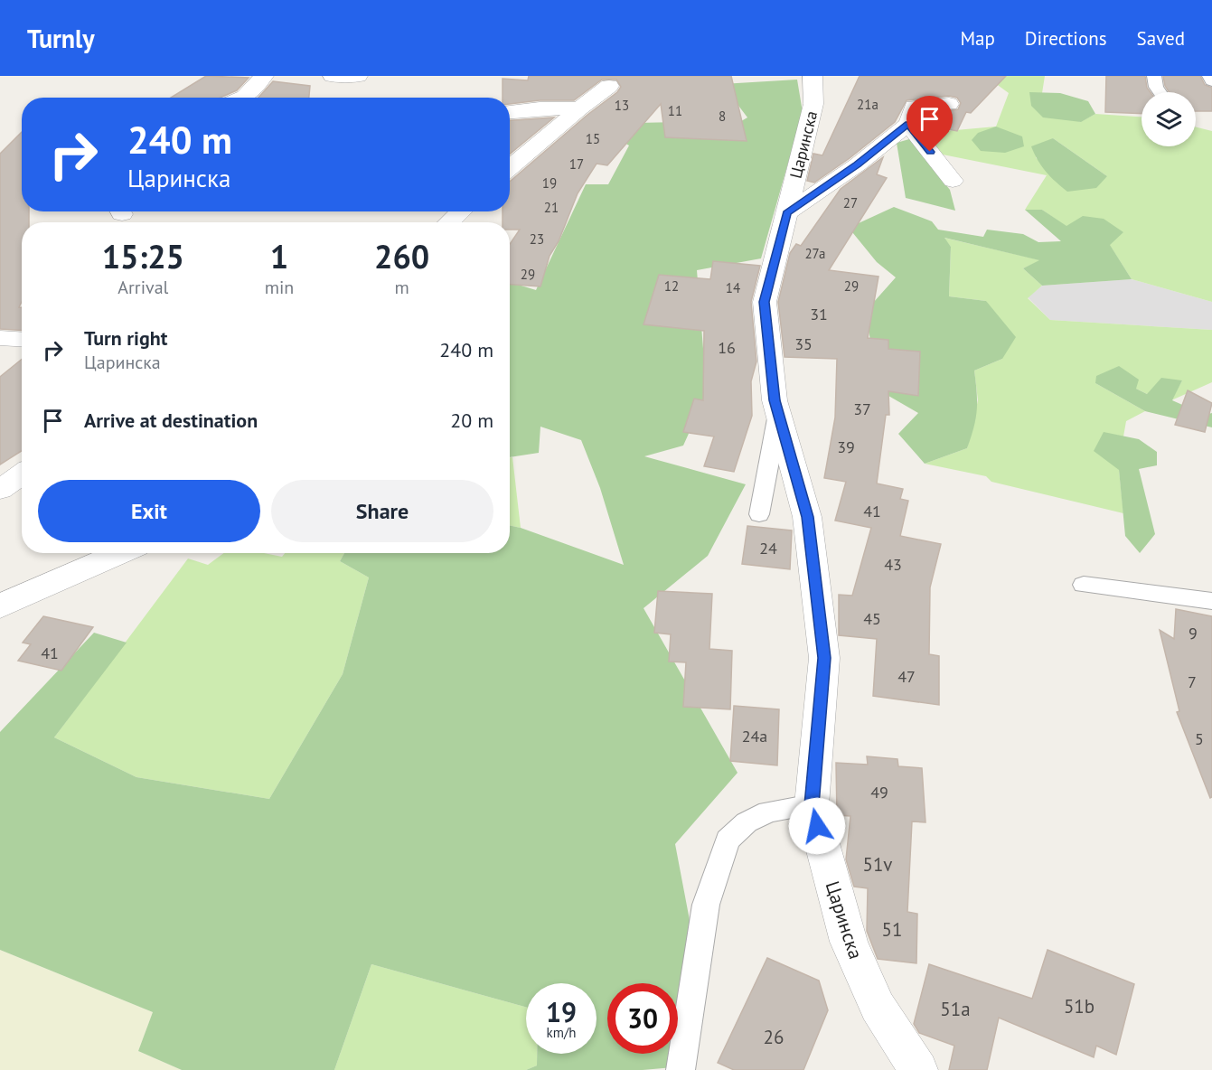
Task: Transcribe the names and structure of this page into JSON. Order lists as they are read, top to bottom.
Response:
{
  "streets": {
    "street": ["Царинска"]
  },
  "house_numbers": [
    "21a",
    "13",
    "11",
    "8",
    "15",
    "17",
    "19",
    "27",
    "21",
    "23",
    "27a",
    "29",
    "12",
    "29",
    "14",
    "31",
    "35",
    "16",
    "37",
    "39",
    "41",
    "24",
    "43",
    "45",
    "9",
    "41",
    "47",
    "7",
    "24a",
    "5",
    "49",
    "51v",
    "51",
    "51b",
    "51a",
    "26"
  ],
  "page": {
    "header": "Turnly",
    "nav": ["Map", "Directions", "Saved"],
    "turn": ["240 m", "Царинска"],
    "eta": [
      "15:25",
      "Arrival",
      "1",
      "min",
      "260",
      "m"
    ],
    "list": [
      {
        "name": "Turn right",
        "note": "Царинска",
        "value": "240 m"
      },
      {
        "name": "Arrive at destination",
        "value": "20 m"
      }
    ],
    "buttons": ["Exit", "Share"],
    "speed": "19 km/h",
    "limit": "30"
  }
}
